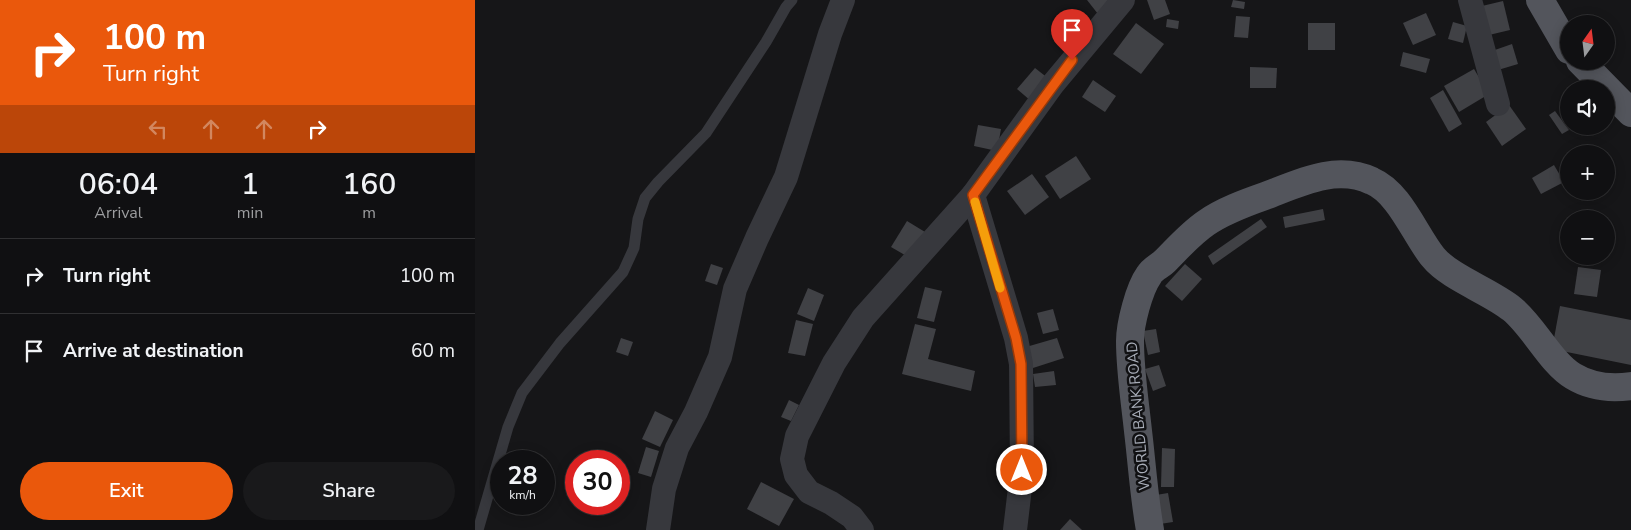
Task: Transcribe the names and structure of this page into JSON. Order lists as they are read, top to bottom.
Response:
{
  "streets": {
    "main road": ["WORLD BANK ROAD"]
  },
  "north": "top",
  "page": {
    "turn": ["100 m", "Turn right"],
    "map_buttons": ["+", "−"],
    "eta": [
      "06:04",
      "Arrival",
      "1",
      "min",
      "160",
      "m"
    ],
    "list": [
      {
        "name": "Turn right",
        "value": "100 m"
      },
      {
        "name": "Arrive at destination",
        "value": "60 m"
      }
    ],
    "speed": "28 km/h",
    "limit": "30",
    "buttons": ["Exit", "Share"]
  }
}
